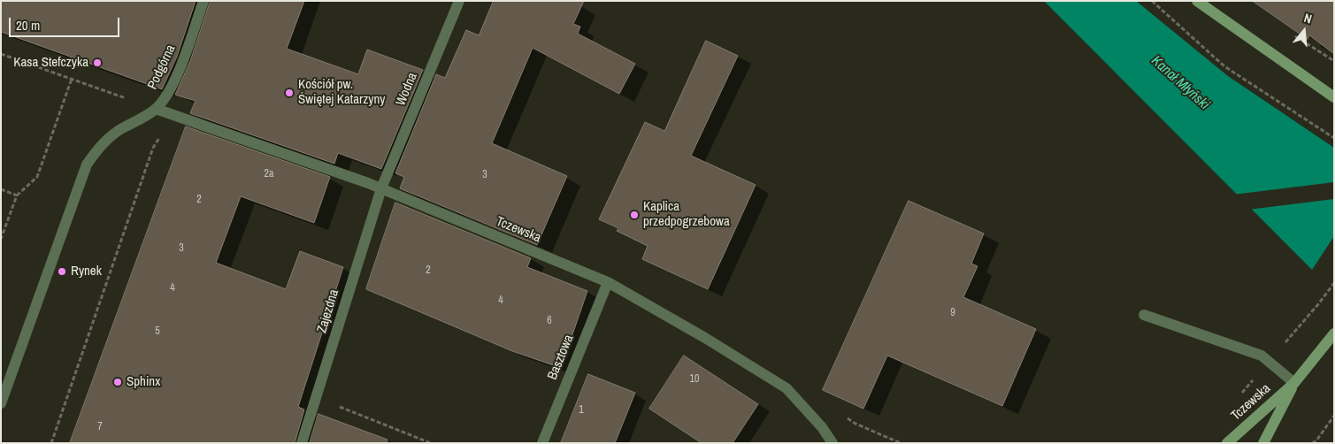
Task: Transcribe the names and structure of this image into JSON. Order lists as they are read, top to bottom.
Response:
{
  "streets": {
    "street": [
      "Podgórna",
      "Wodna",
      "Tczewska",
      "Zajezdna",
      "Basztowa"
    ]
  },
  "crossings": [
    ["Podgórna", "Tczewska"],
    ["Wodna", "Tczewska"],
    ["Wodna", "Zajezdna"],
    ["Tczewska", "Zajezdna"],
    ["Tczewska", "Basztowa"]
  ],
  "water": ["Kanał Młyński"],
  "places": [
    "Kasa Stefczyka",
    "Kościół pw. Świętej Katarzyny",
    "Kaplica przedpogrzebowa",
    "Rynek",
    "Sphinx"
  ],
  "house_numbers": [
    "2a",
    "3",
    "2",
    "3",
    "2",
    "4",
    "4",
    "9",
    "6",
    "5",
    "10",
    "1",
    "7"
  ],
  "scale_bar": "20 m",
  "north": "top"
}
